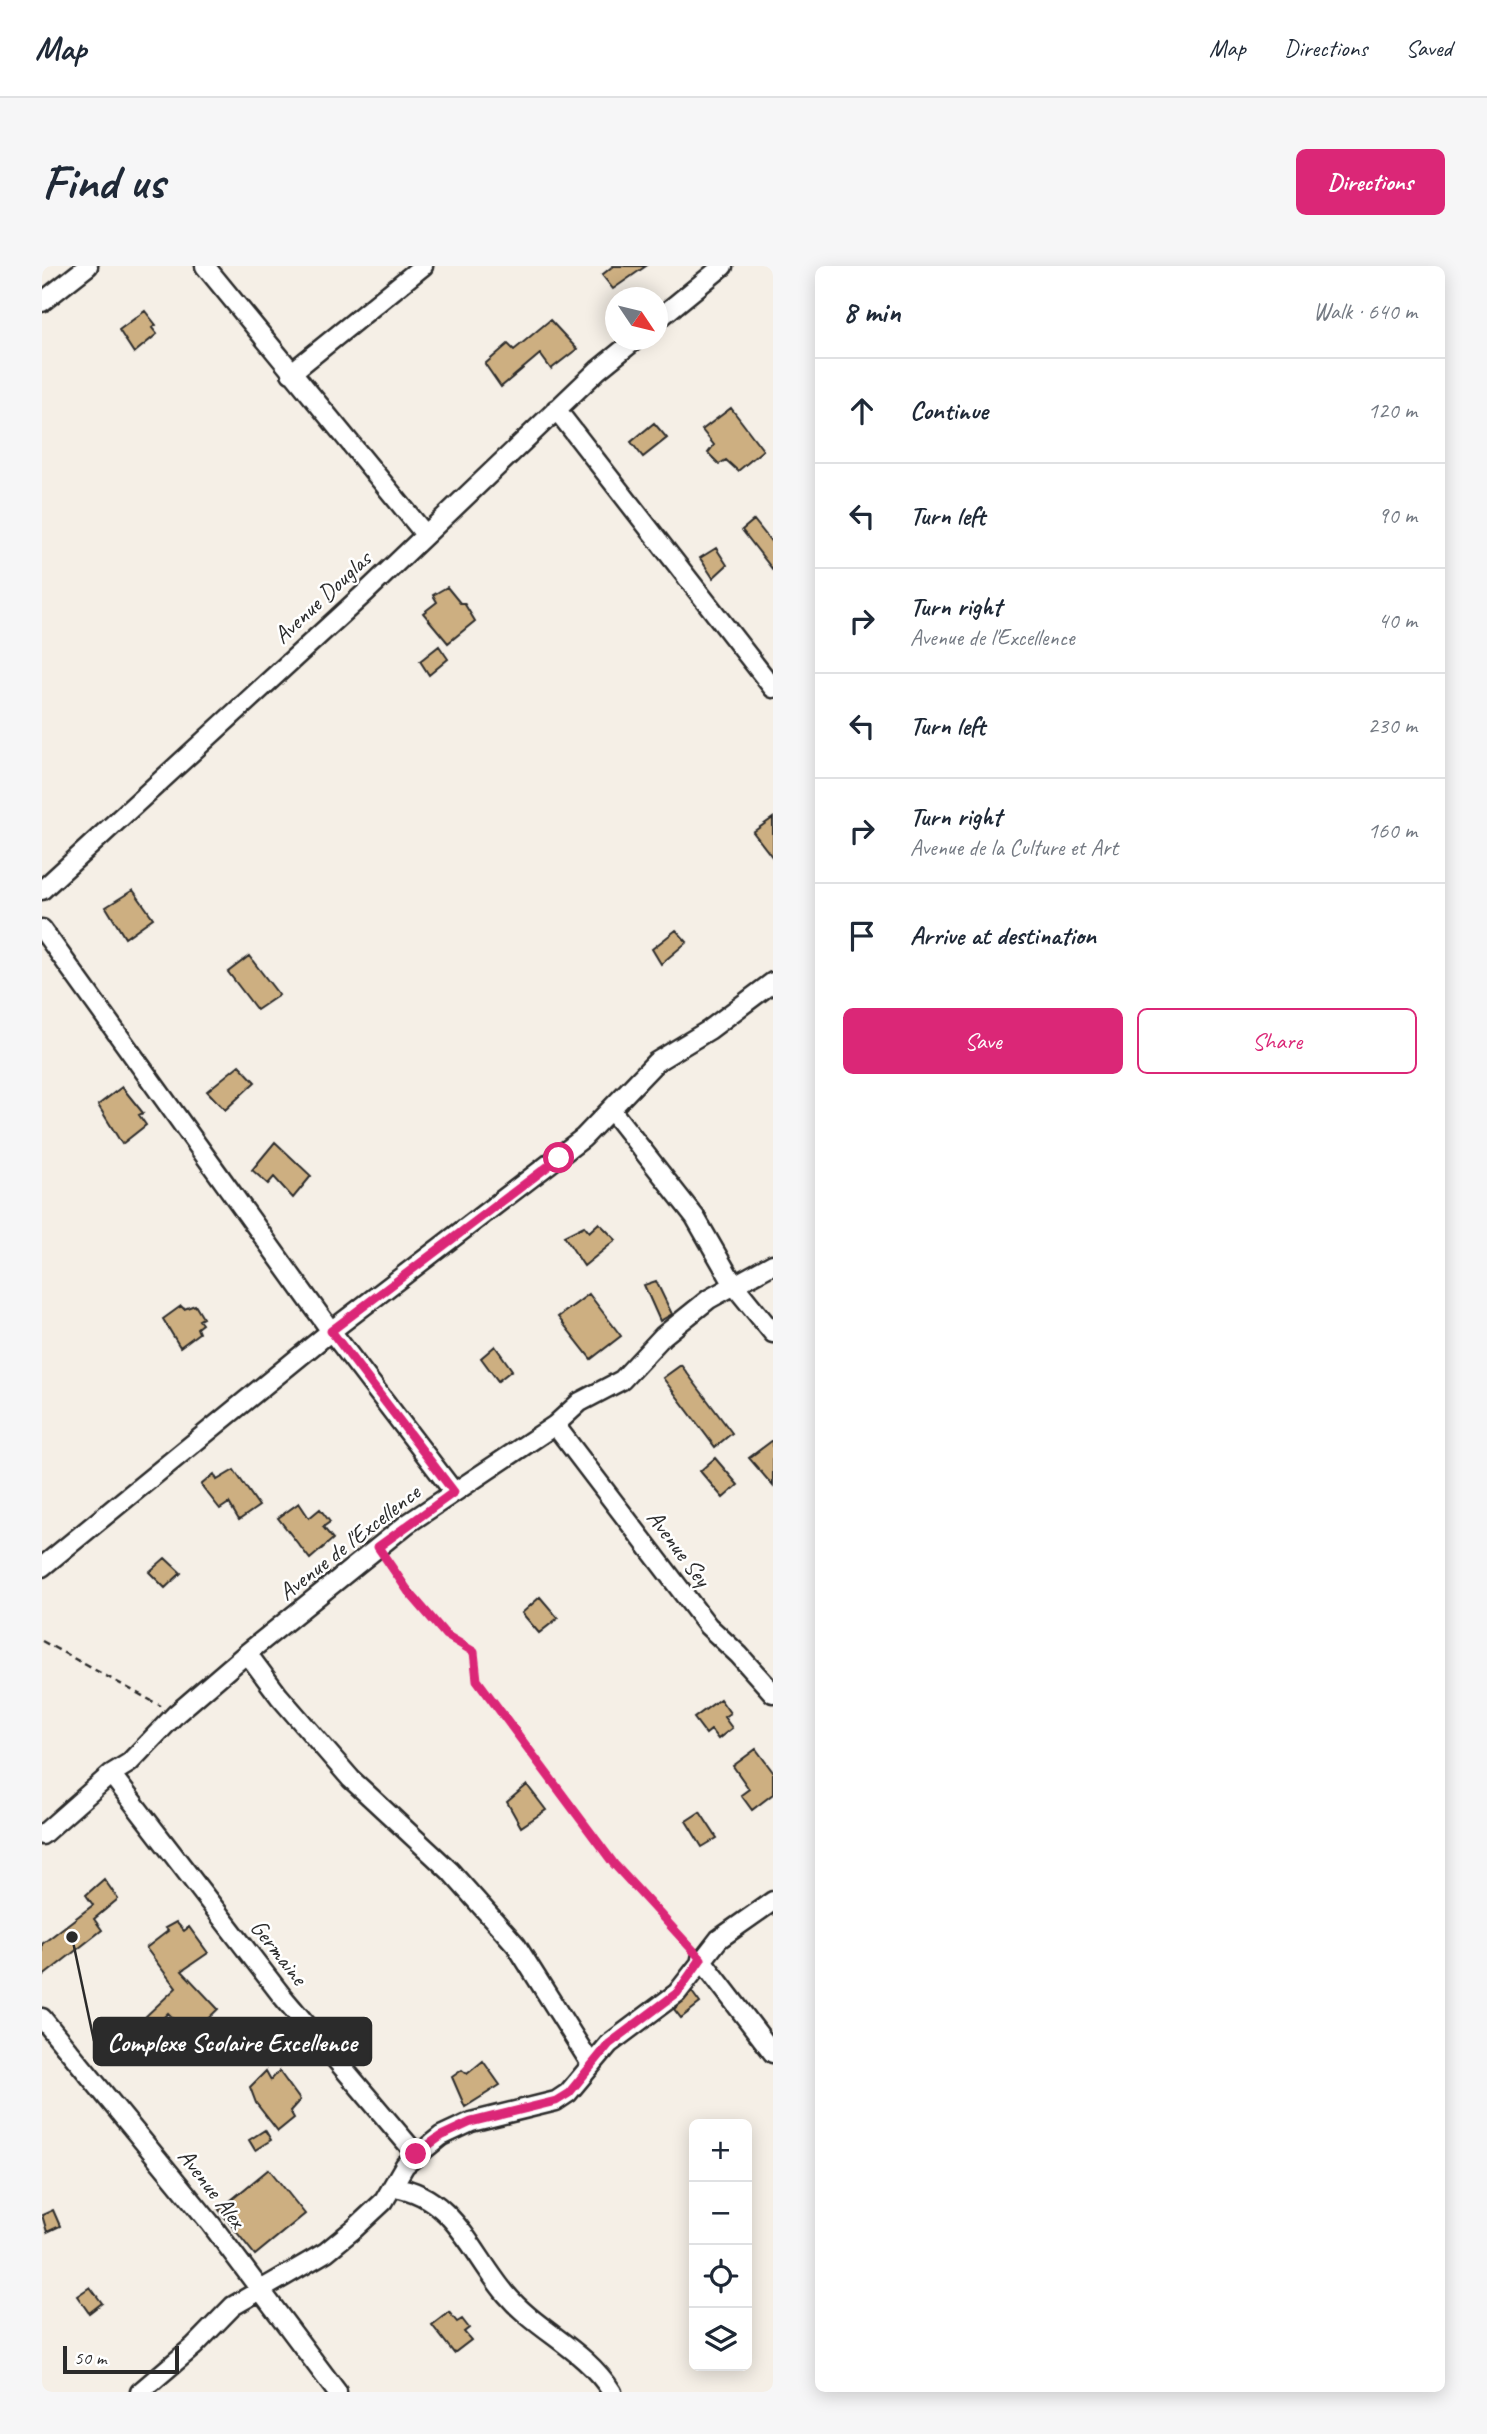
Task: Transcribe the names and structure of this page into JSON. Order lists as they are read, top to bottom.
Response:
{
  "streets": {
    "street": [
      "Avenue Douglas",
      "Avenue de l'Excellence",
      "Avenue Sey",
      "Germaine",
      "Avenue Alex"
    ]
  },
  "crossings": [
    ["Avenue de l'Excellence", "Avenue Sey"],
    ["Avenue de l'Excellence", "Germaine"]
  ],
  "places": ["Complexe Scolaire Excellence"],
  "scale_bar": "50 m",
  "north": "bottom right",
  "page": {
    "header": "Map",
    "nav": ["Map", "Directions", "Saved"],
    "buttons": [
      "Directions",
      ["Save", "Share"]
    ],
    "title": "Find us",
    "heading": ["8 min", "Walk · 640 m"],
    "list": [
      ["Continue", "120 m"],
      ["Turn left", "90 m"],
      ["Turn right", "Avenue de l'Excellence", "40 m"],
      ["Turn left", "230 m"],
      ["Turn right", "Avenue de la Culture et Art", "160 m"],
      "Arrive at destination"
    ],
    "map_buttons": ["+", "−"],
    "scale": "50 m"
  }
}
